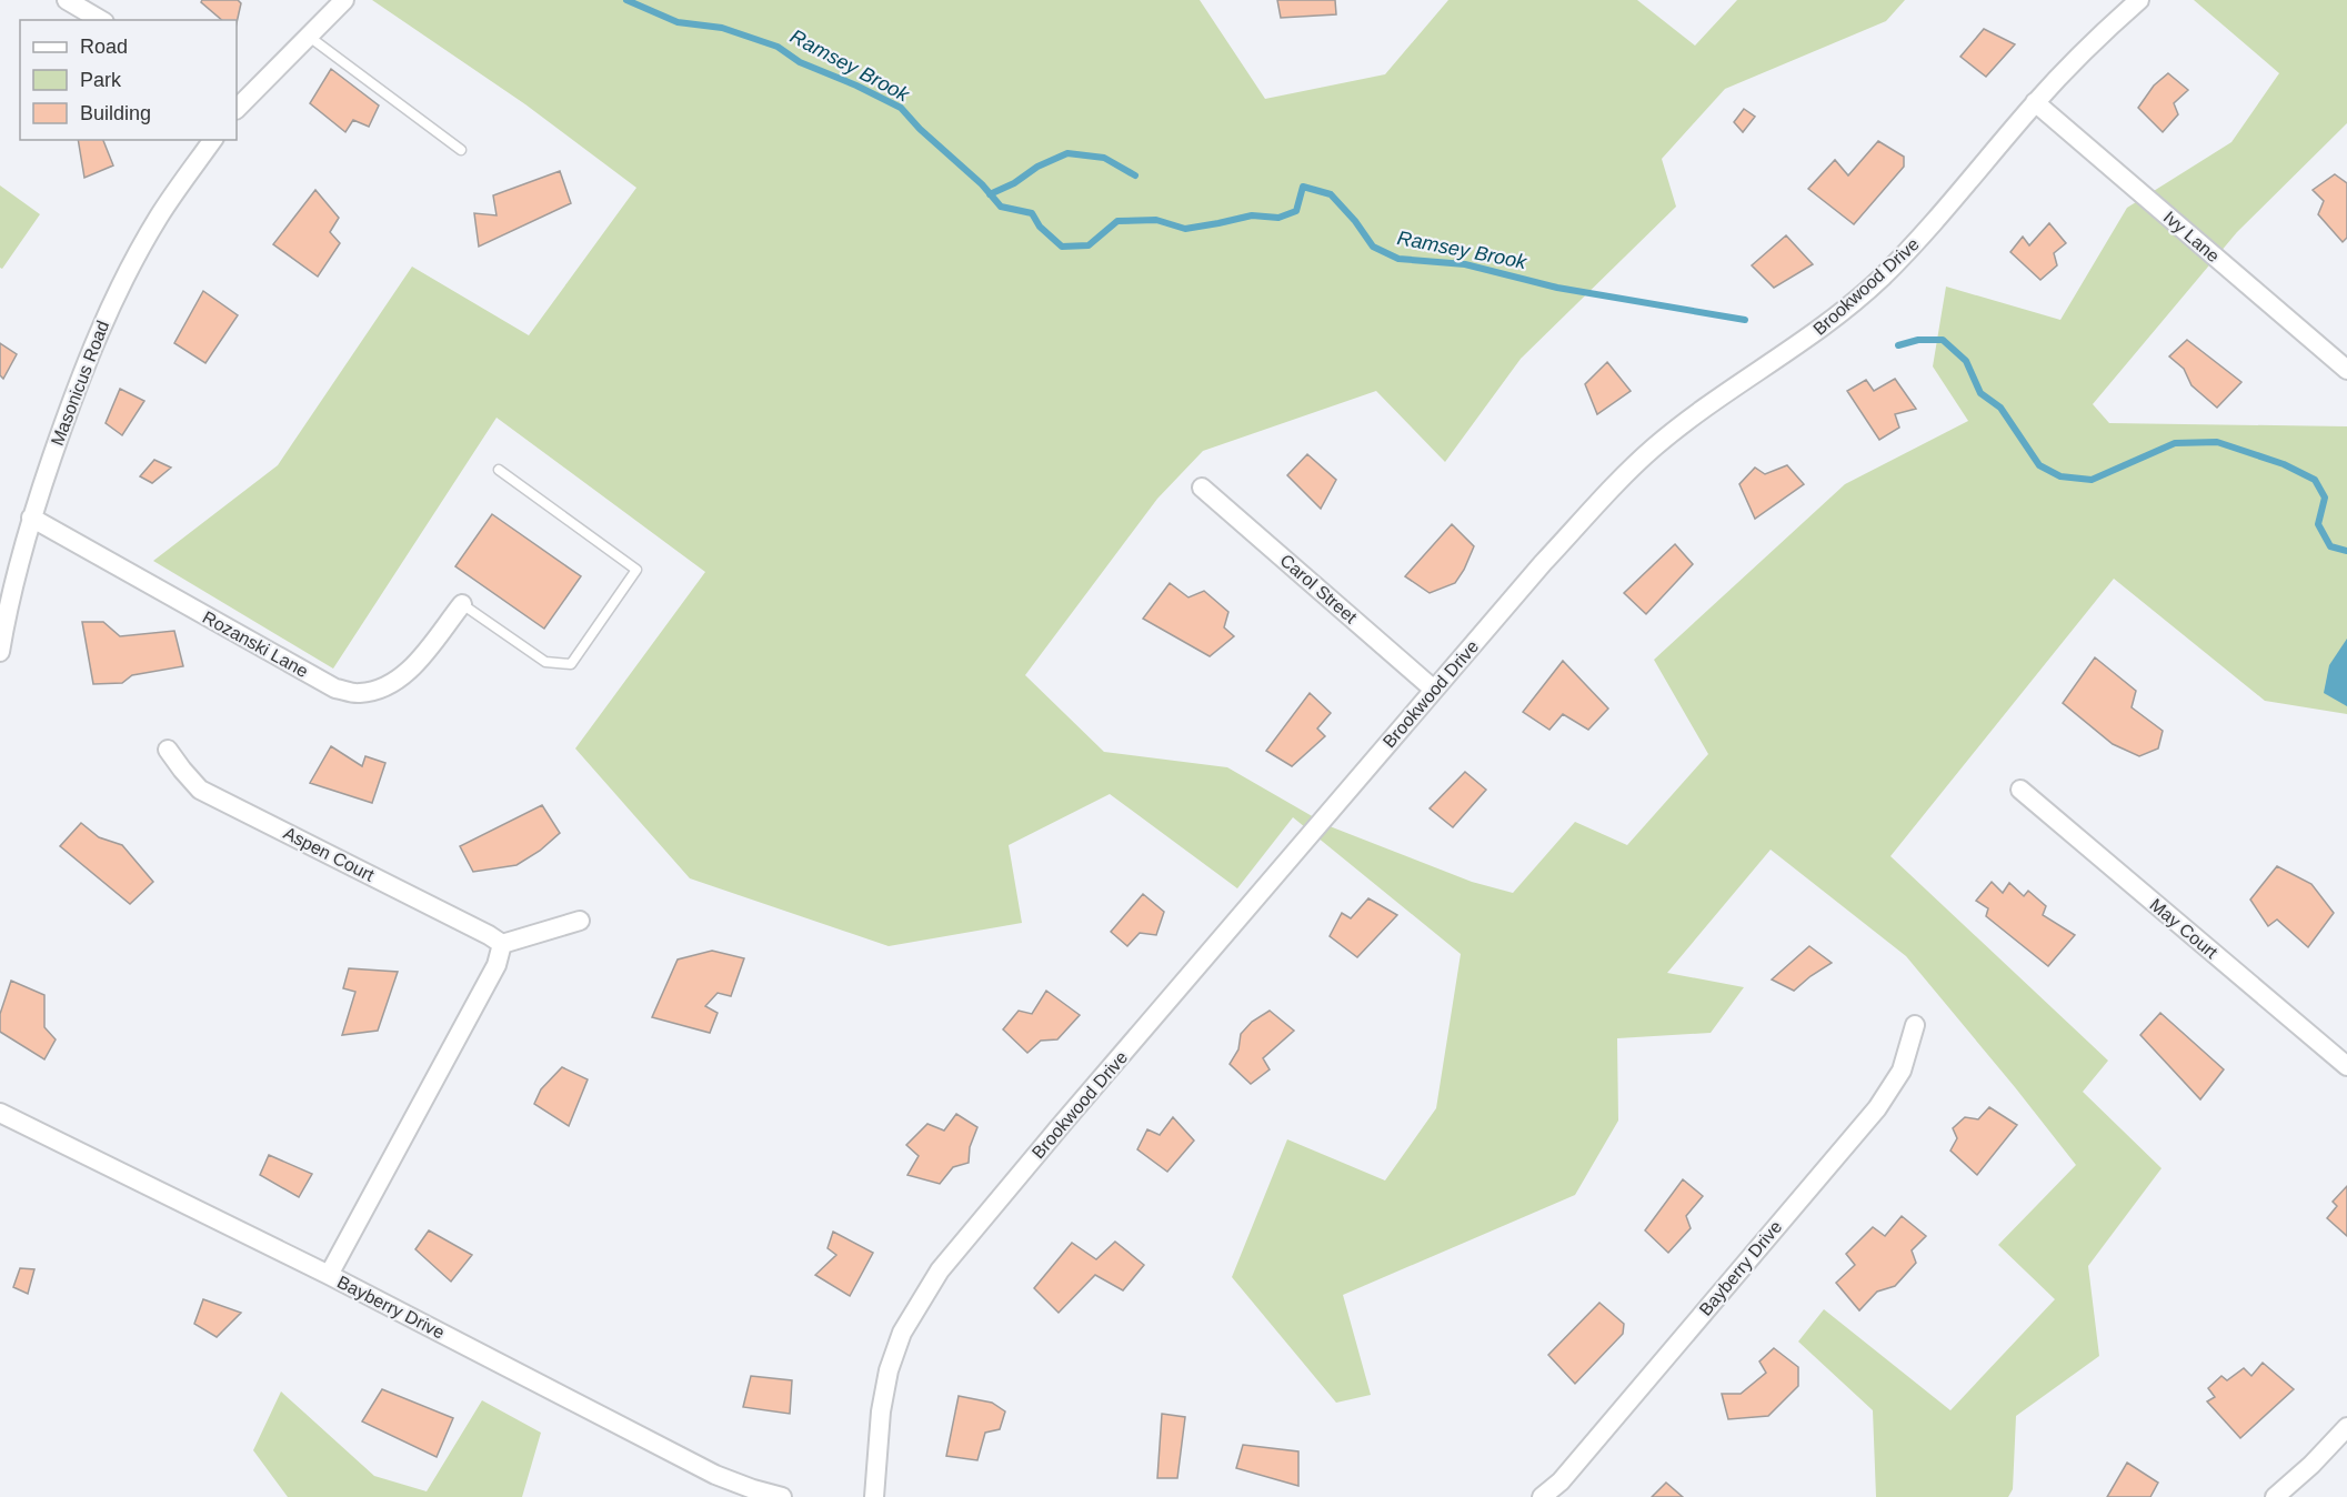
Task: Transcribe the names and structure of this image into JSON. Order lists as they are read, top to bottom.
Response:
{
  "streets": {
    "street": [
      "Ivy Lane",
      "Brookwood Drive",
      "Masonicus Road",
      "Carol Street",
      "Rozanski Lane",
      "Aspen Court",
      "May Court",
      "Bayberry Drive"
    ]
  },
  "crossings": [
    ["Ivy Lane", "Brookwood Drive"],
    ["Brookwood Drive", "Carol Street"],
    ["Masonicus Road", "Rozanski Lane"]
  ],
  "water": ["Ramsey Brook"],
  "legend": ["Road", "Park", "Building"]
}
